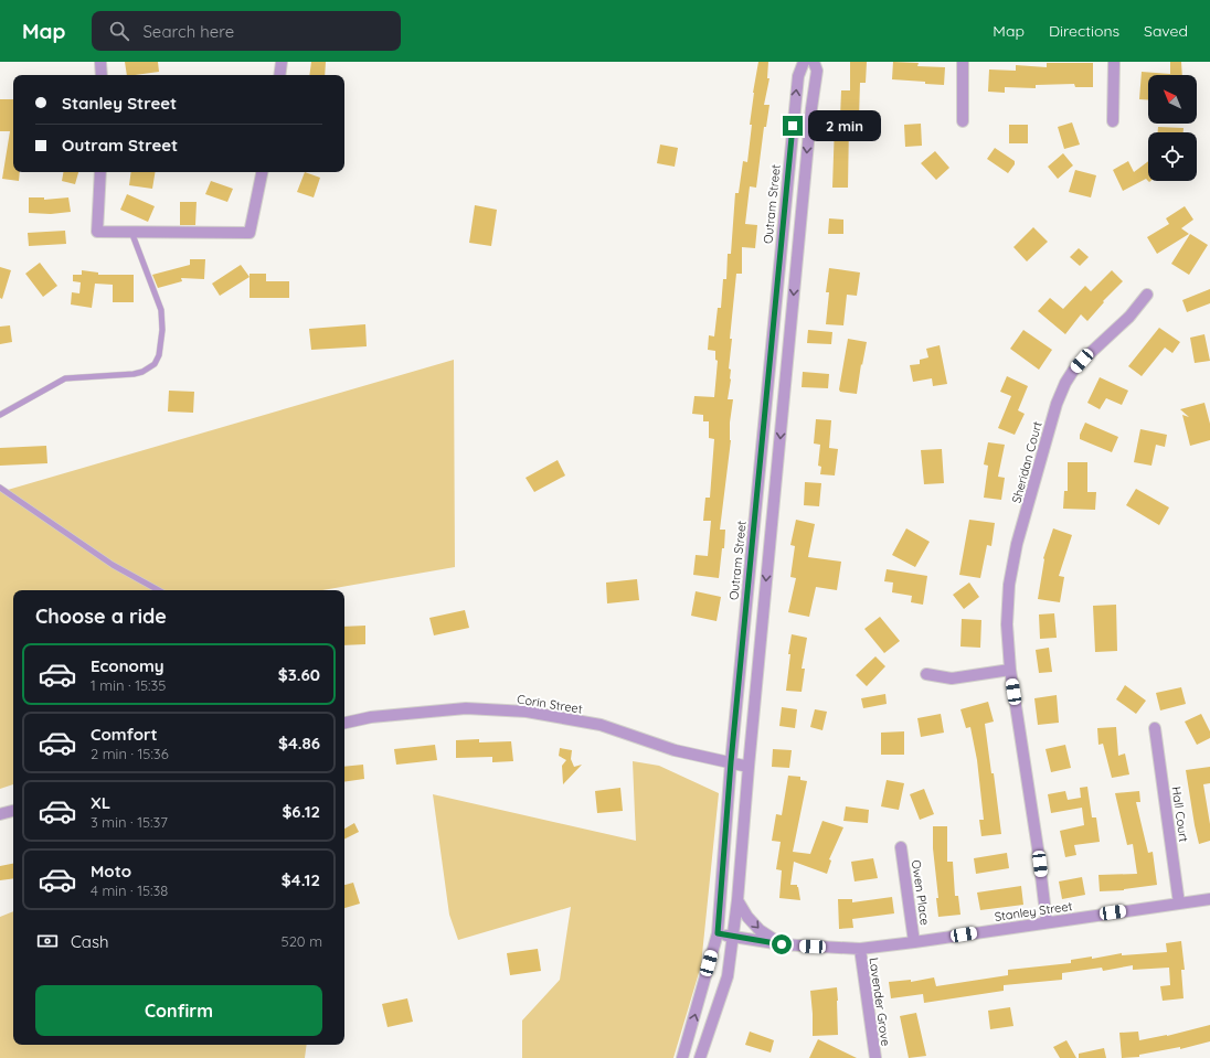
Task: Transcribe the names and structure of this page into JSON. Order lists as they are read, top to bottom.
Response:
{
  "streets": {
    "street": [
      "Outram Street",
      "Sheridan Court",
      "Corin Street",
      "Hall Court",
      "Owen Place",
      "Stanley Street",
      "Lavender Grove"
    ]
  },
  "crossings": [
    ["Outram Street", "Corin Street"],
    ["Outram Street", "Stanley Street"],
    ["Sheridan Court", "Stanley Street"],
    ["Hall Court", "Stanley Street"],
    ["Owen Place", "Stanley Street"],
    ["Stanley Street", "Lavender Grove"]
  ],
  "north": "top left",
  "page": {
    "header": "Map",
    "search": "Search here",
    "nav": ["Map", "Directions", "Saved"],
    "banner": ["Stanley Street", "Outram Street"],
    "bubble": "2 min",
    "heading": "Choose a ride",
    "list": [
      {
        "name": "Economy",
        "note": "1 min · 15:35",
        "value": "$3.60"
      },
      {
        "name": "Comfort",
        "note": "2 min · 15:36",
        "value": "$4.86"
      },
      {
        "name": "XL",
        "note": "3 min · 15:37",
        "value": "$6.12"
      },
      {
        "name": "Moto",
        "note": "4 min · 15:38",
        "value": "$4.12"
      }
    ],
    "pay": ["Cash", "520 m"],
    "buttons": "Confirm"
  }
}
